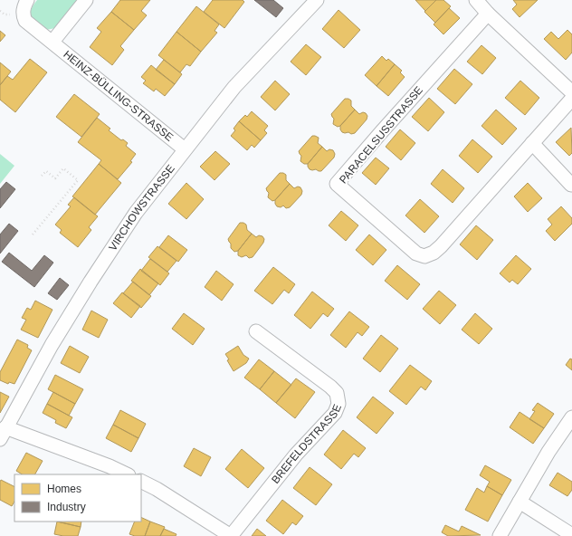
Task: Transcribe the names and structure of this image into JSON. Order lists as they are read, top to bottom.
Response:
{
  "streets": {
    "street": [
      "HEINZ-BÜLLING-STRASSE",
      "PARACELSUSSTRASSE",
      "VIRCHOWSTRASSE",
      "BREFELDSTRASSE"
    ]
  },
  "crossings": [
    ["HEINZ-BÜLLING-STRASSE", "VIRCHOWSTRASSE"]
  ],
  "legend": ["Homes", "Industry"]
}
